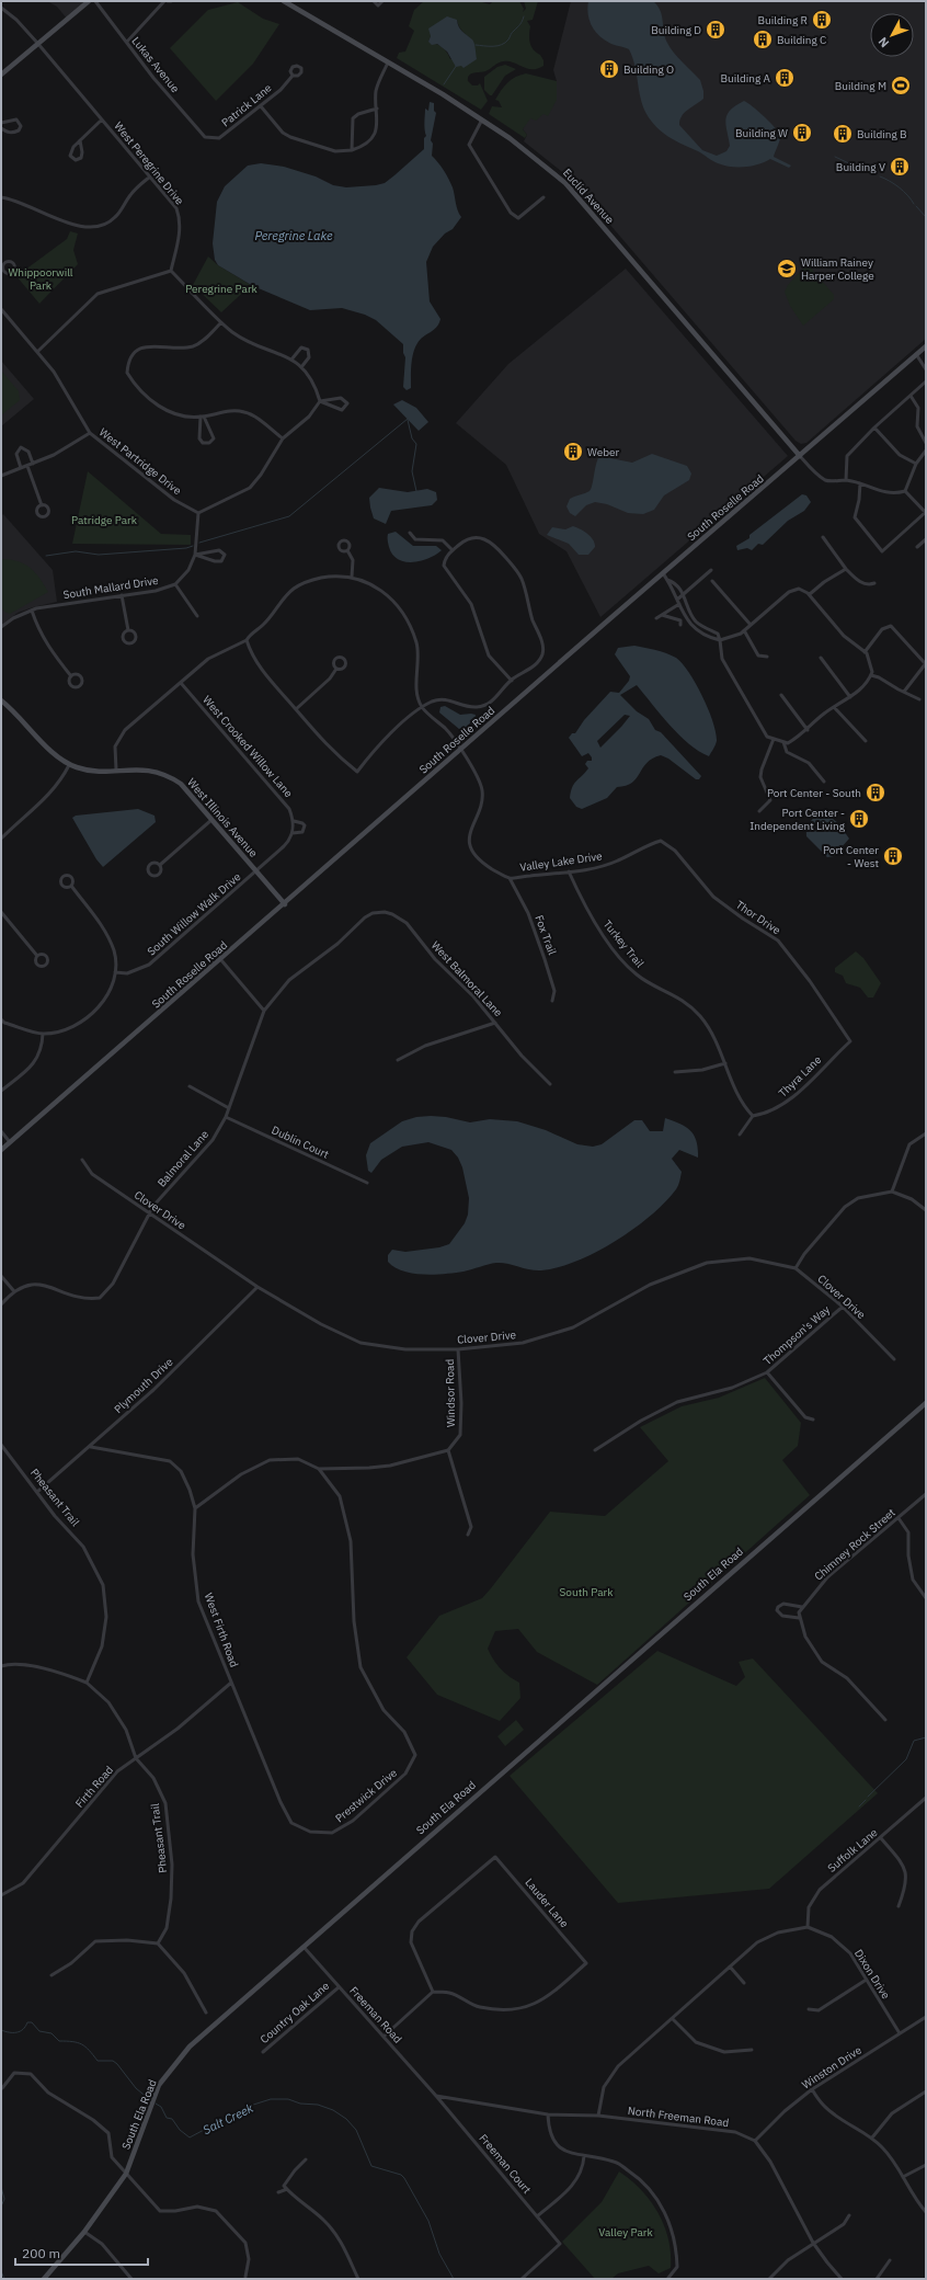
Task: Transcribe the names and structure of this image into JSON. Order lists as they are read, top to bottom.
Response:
{
  "streets": {
    "main road": [
      "Euclid Avenue",
      "South Roselle Road",
      "West Illinois Avenue",
      "South Ela Road"
    ],
    "street": [
      "Lukas Avenue",
      "Patrick Lane",
      "West Peregrine Drive",
      "West Partridge Drive",
      "South Mallard Drive",
      "West Crooked Willow Lane",
      "Valley Lake Drive",
      "South Willow Walk Drive",
      "Thor Drive",
      "Fox Trail",
      "Turkey Trail",
      "West Balmoral Lane",
      "Thyra Lane",
      "Dublin Court",
      "Balmoral Lane",
      "Clover Drive",
      "Thompson's Way",
      "Plymouth Drive",
      "Windsor Road",
      "Pheasant Trail",
      "Chimney Rock Street",
      "West Firth Road",
      "Firth Road",
      "Prestwick Drive",
      "Suffolk Lane",
      "Lauder Lane",
      "Dixon Drive",
      "Country Oak Lane",
      "Freeman Road",
      "Winston Drive",
      "North Freeman Road",
      "Freeman Court"
    ]
  },
  "crossings": [
    ["Lukas Avenue", "Patrick Lane"],
    ["Euclid Avenue", "South Roselle Road"],
    ["South Roselle Road", "West Illinois Avenue"],
    ["South Roselle Road", "Valley Lake Drive"],
    ["West Crooked Willow Lane", "South Willow Walk Drive"],
    ["West Illinois Avenue", "South Willow Walk Drive"],
    ["Valley Lake Drive", "Thor Drive"],
    ["Valley Lake Drive", "Fox Trail"],
    ["Valley Lake Drive", "Turkey Trail"],
    ["Thor Drive", "Thyra Lane"],
    ["Turkey Trail", "Thyra Lane"],
    ["West Balmoral Lane", "Balmoral Lane"],
    ["Dublin Court", "Balmoral Lane"],
    ["Balmoral Lane", "Clover Drive"],
    ["Clover Drive", "Thompson's Way"],
    ["Clover Drive", "Plymouth Drive"],
    ["Clover Drive", "Windsor Road"],
    ["Plymouth Drive", "Pheasant Trail"],
    ["Plymouth Drive", "West Firth Road"],
    ["Pheasant Trail", "Firth Road"],
    ["South Ela Road", "Freeman Road"],
    ["West Firth Road", "Firth Road"],
    ["West Firth Road", "Prestwick Drive"],
    ["Firth Road", "Prestwick Drive"],
    ["Suffolk Lane", "Dixon Drive"],
    ["Dixon Drive", "Winston Drive"],
    ["Country Oak Lane", "Freeman Road"],
    ["Freeman Road", "North Freeman Road"],
    ["Freeman Road", "Freeman Court"],
    ["Winston Drive", "North Freeman Road"],
    ["North Freeman Road", "Freeman Court"]
  ],
  "water": ["Peregrine Lake", "Salt Creek"],
  "parks": [
    "Whippoorwill Park",
    "Peregrine Park",
    "Patridge Park",
    "South Park",
    "Valley Park"
  ],
  "places": {
    "building": [
      "Building R",
      "Building D",
      "Building C",
      "Building O",
      "Building A",
      "Building W",
      "Building B",
      "Building V",
      "Weber",
      "Port Center - South",
      "Port Center - Independent Living",
      "Port Center - West"
    ],
    "sports": ["Building M"],
    "school or university": ["William Rainey Harper College"]
  },
  "scale_bar": "200 m",
  "north": "bottom left"
}
